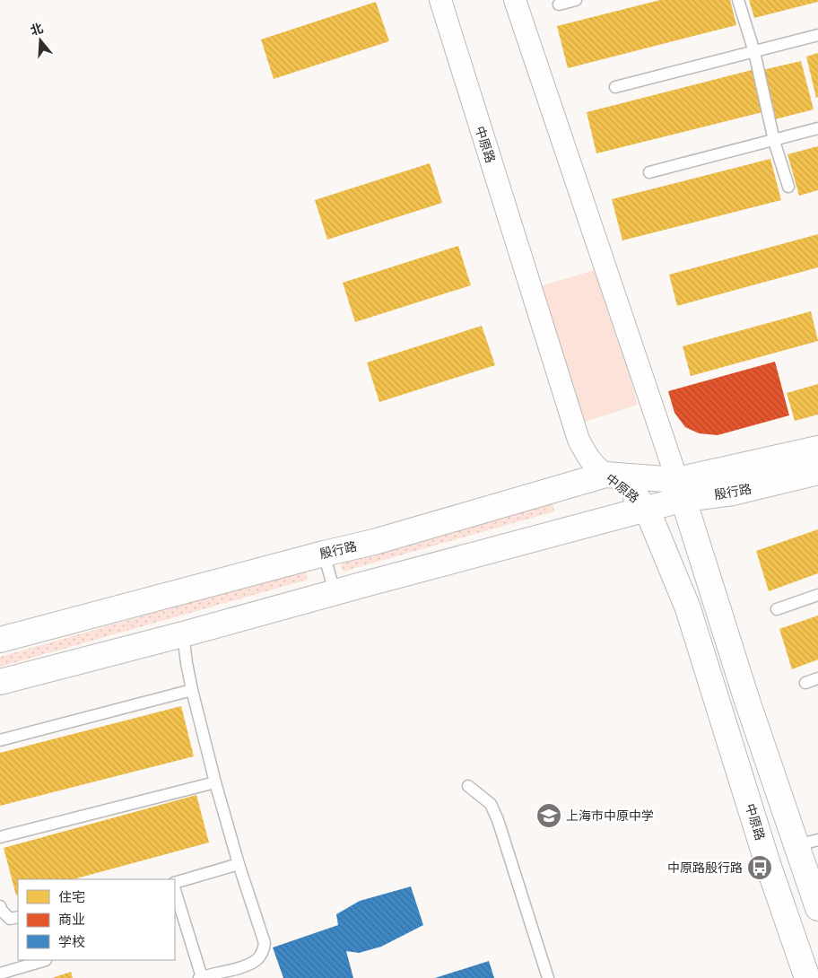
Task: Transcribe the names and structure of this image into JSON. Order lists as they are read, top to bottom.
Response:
{
  "streets": {
    "main road": ["中原路", "殷行路"]
  },
  "crossings": [
    ["中原路", "殷行路"]
  ],
  "places": {
    "school or university": ["上海市中原中学"],
    "bus stop": ["中原路殷行路"]
  },
  "legend": ["住宅", "商业", "学校"],
  "north": "top"
}
